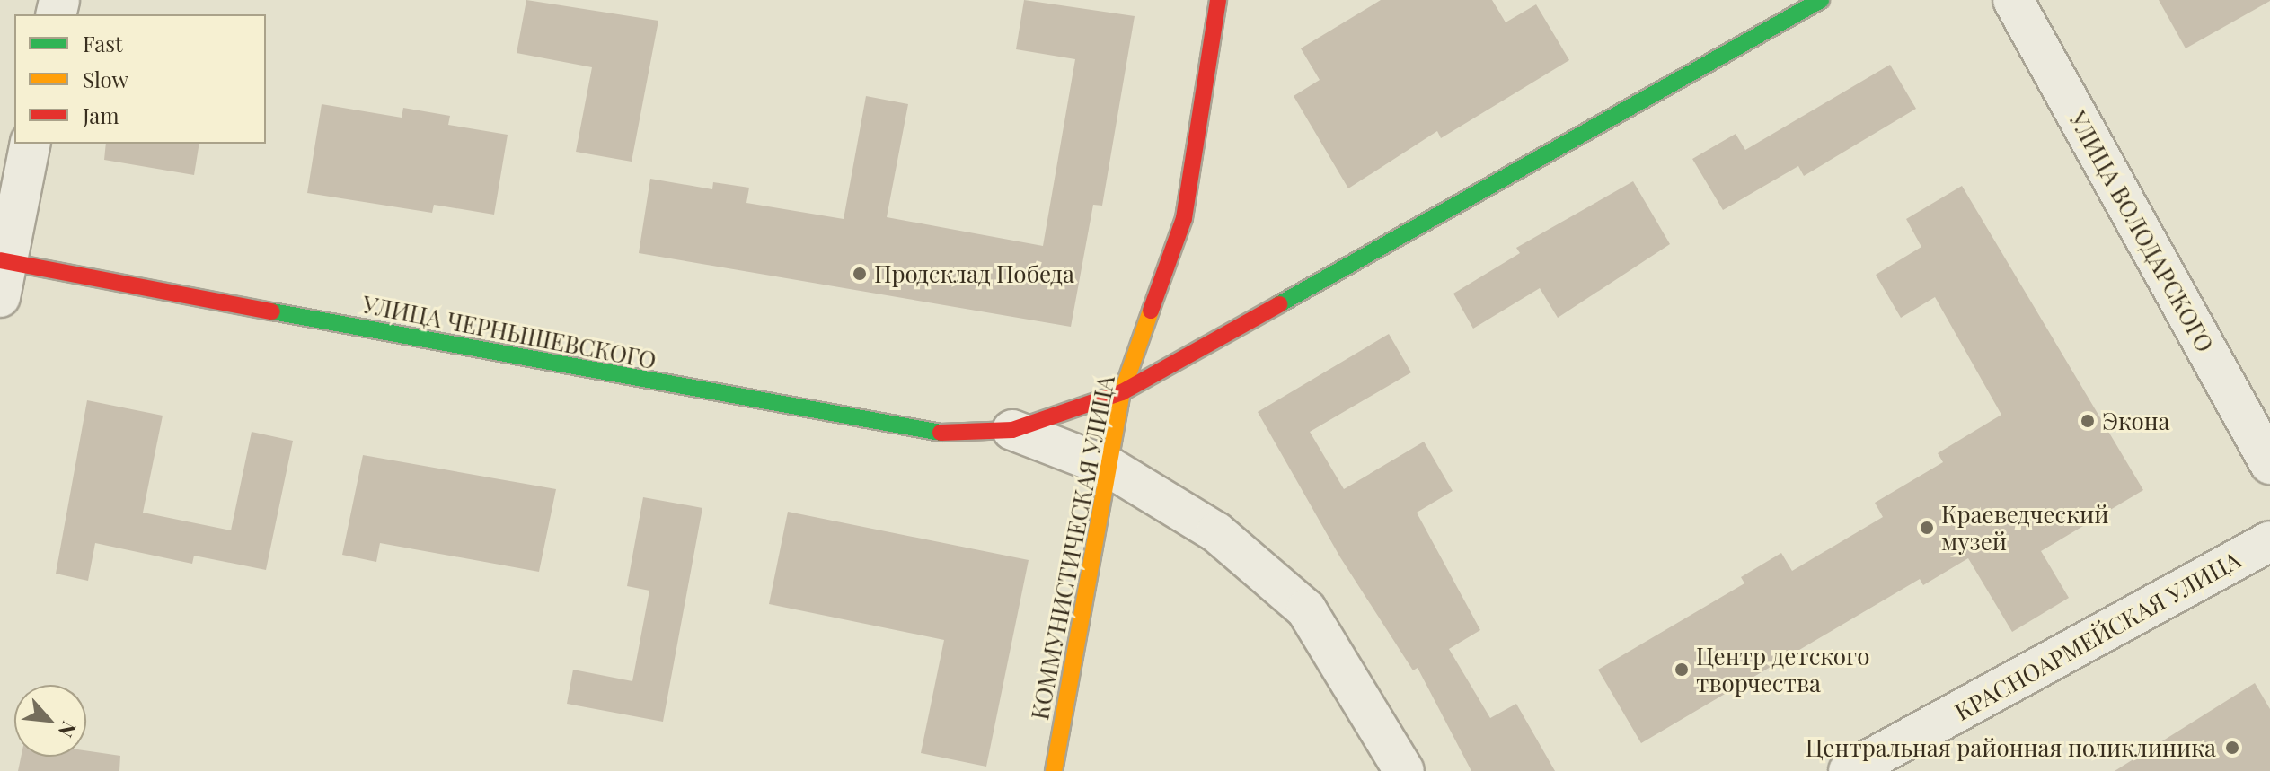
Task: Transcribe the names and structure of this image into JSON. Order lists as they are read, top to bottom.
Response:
{
  "streets": {
    "street": [
      "УЛИЦА ВОЛОДАРСКОГО",
      "УЛИЦА ЧЕРНЫШЕВСКОГО",
      "КОММУНИСТИЧЕСКАЯ УЛИЦА",
      "КРАСНОАРМЕЙСКАЯ УЛИЦА"
    ]
  },
  "crossings": [
    ["УЛИЦА ЧЕРНЫШЕВСКОГО", "КОММУНИСТИЧЕСКАЯ УЛИЦА"]
  ],
  "places": [
    "Продсклад Победа",
    "Экона",
    "Краеведческий музей",
    "Центр детского творчества",
    "Центральная районная поликлиника"
  ],
  "legend": ["Fast", "Slow", "Jam"],
  "north": "bottom right"
}
